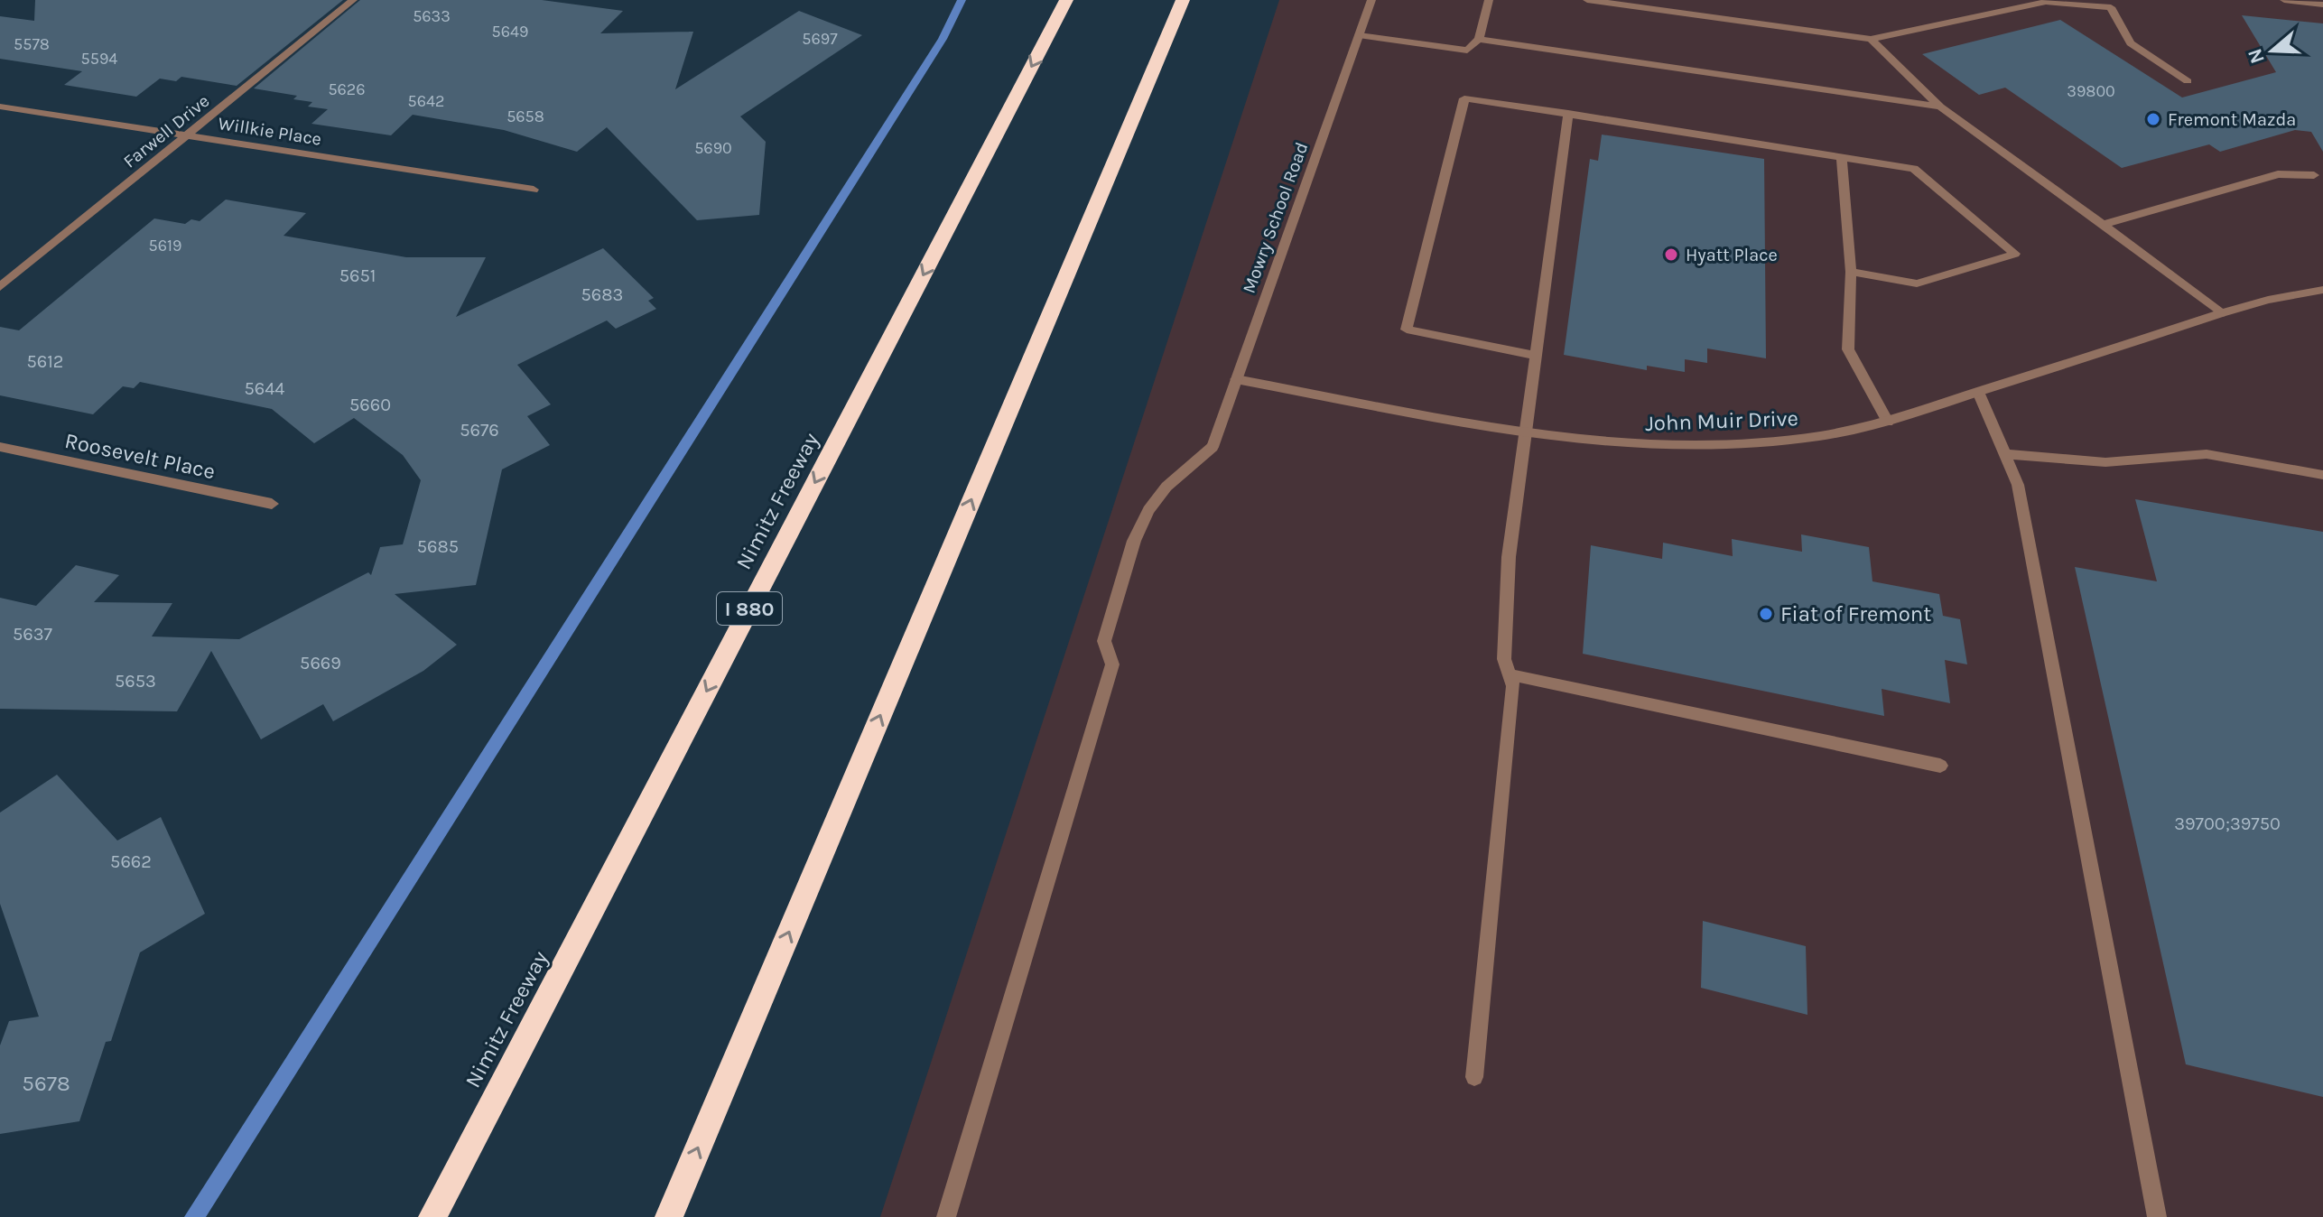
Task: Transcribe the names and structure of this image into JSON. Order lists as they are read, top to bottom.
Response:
{
  "streets": {
    "highway": ["Nimitz Freeway", "I 880"],
    "street": [
      "Farwell Drive",
      "Willkie Place",
      "Mowry School Road",
      "John Muir Drive",
      "Roosevelt Place"
    ]
  },
  "crossings": [
    ["Farwell Drive", "Willkie Place"],
    ["Mowry School Road", "John Muir Drive"]
  ],
  "places": ["Fremont Mazda", "Hyatt Place", "Fiat of Fremont"],
  "house_numbers": [
    "5633",
    "5649",
    "5697",
    "5578",
    "5594",
    "5626",
    "39800",
    "5642",
    "5658",
    "5690",
    "5619",
    "5651",
    "5683",
    "5612",
    "5644",
    "5660",
    "5676",
    "5685",
    "5637",
    "5669",
    "5653",
    "39700;39750",
    "5662",
    "5678"
  ],
  "north": "left"
}
